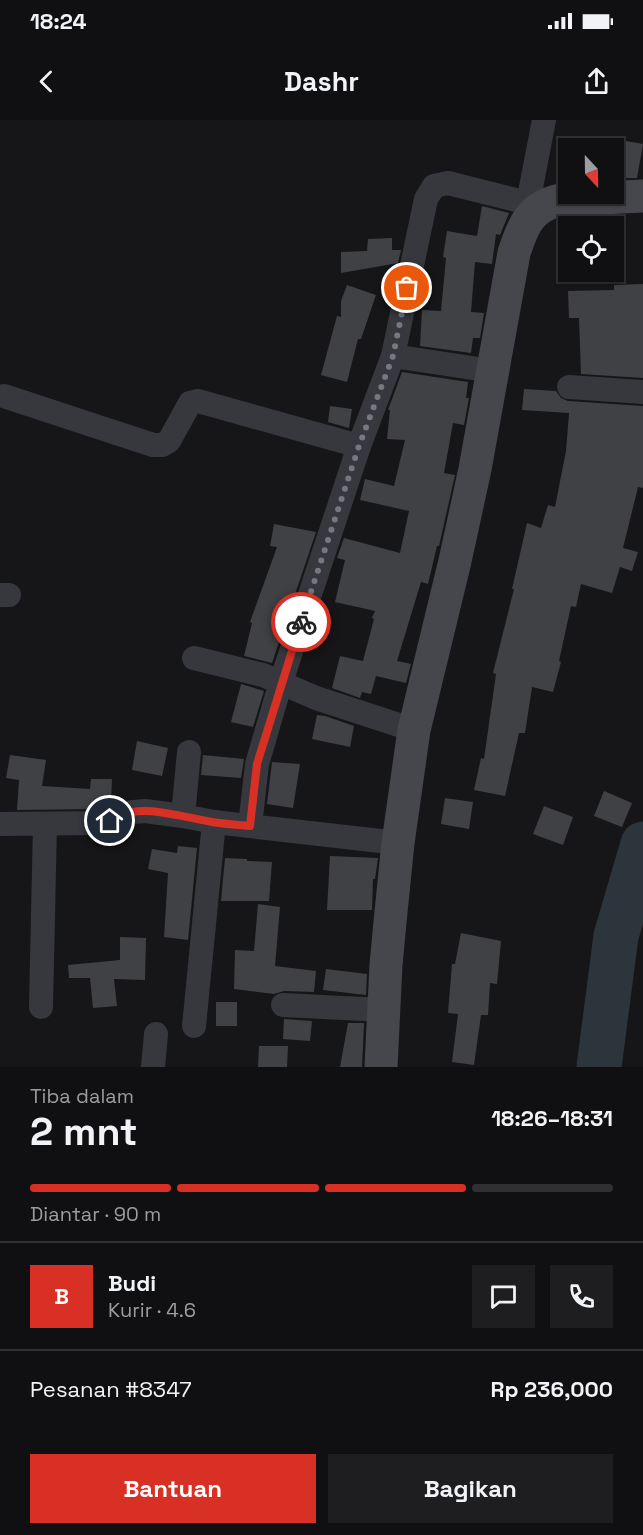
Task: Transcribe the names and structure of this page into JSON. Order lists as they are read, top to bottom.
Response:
{
  "north": "bottom",
  "page": {
    "status": "18:24",
    "header": "Dashr",
    "heading": ["2 mnt", "Tiba dalam", "18:26–18:31"],
    "panel": [
      "Budi",
      "Kurir · 4.6",
      "Pesanan #8347",
      "Rp 236,000"
    ],
    "bar": "Diantar · 90 m",
    "round": "B",
    "buttons": ["Bantuan", "Bagikan"]
  }
}
